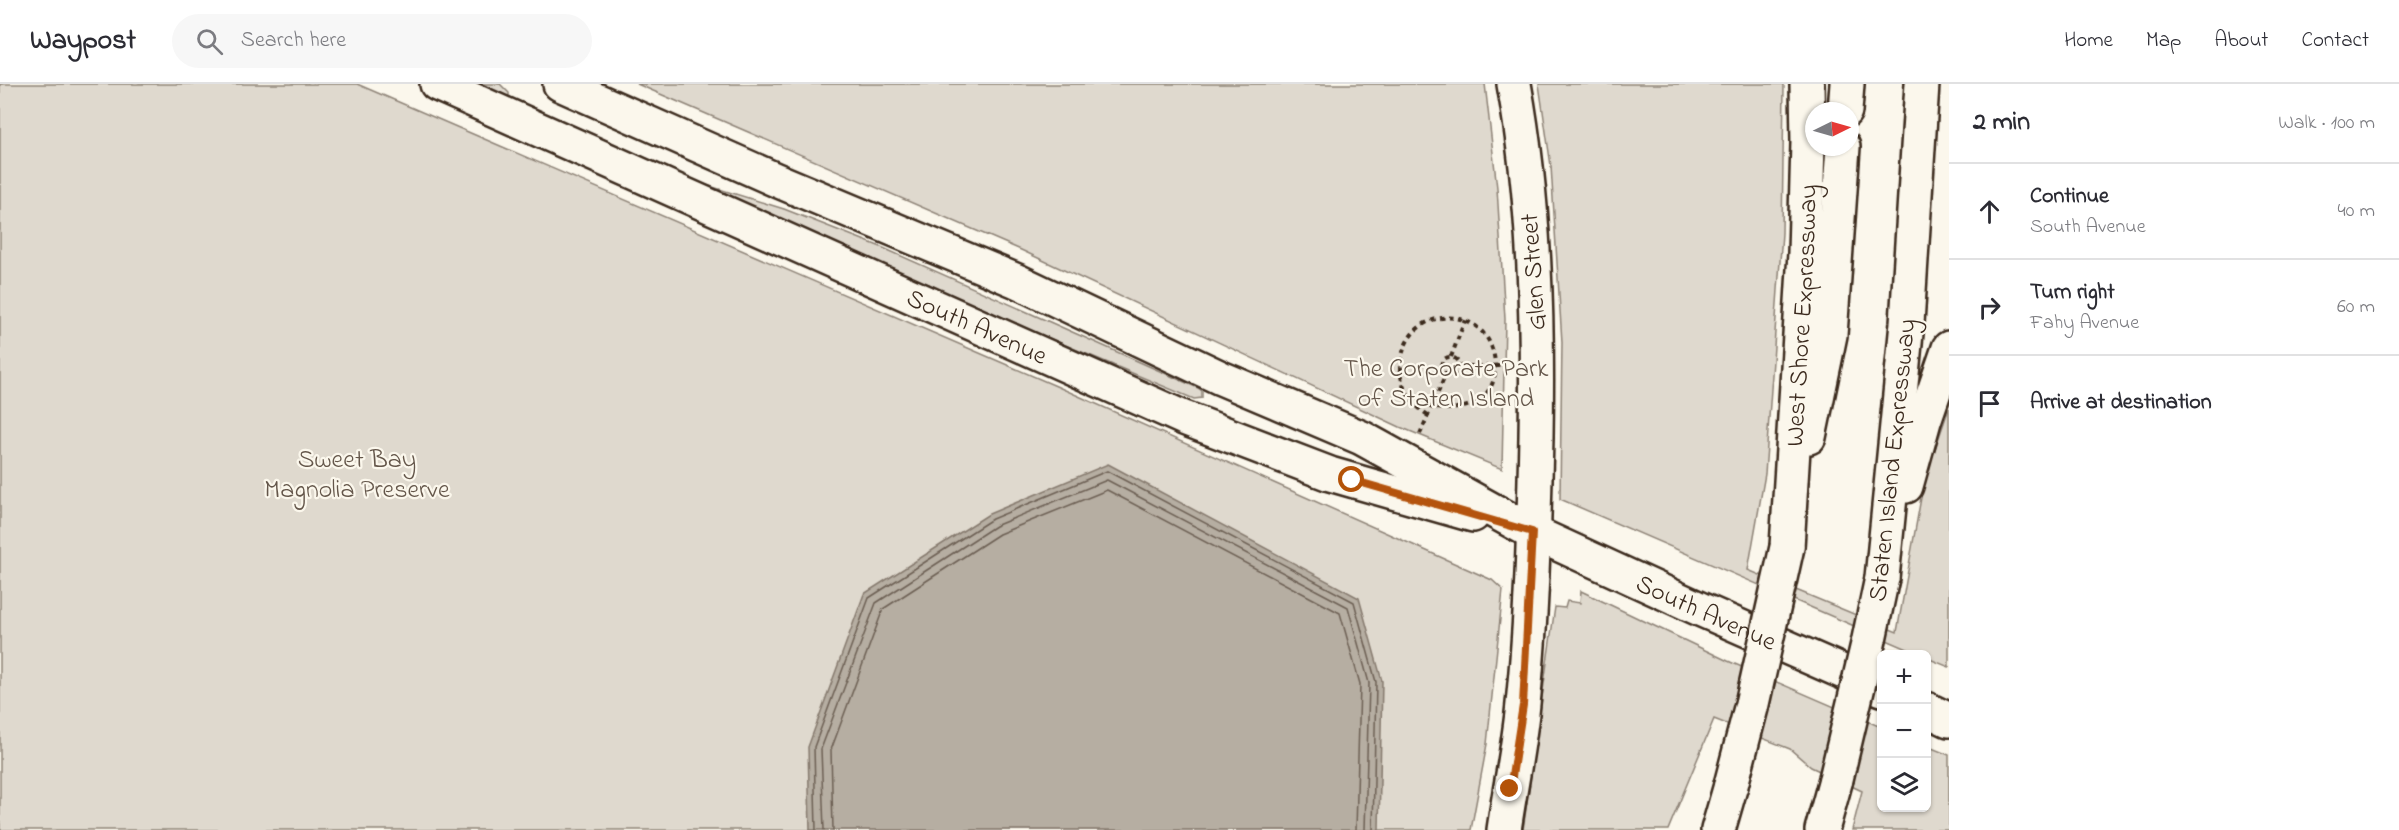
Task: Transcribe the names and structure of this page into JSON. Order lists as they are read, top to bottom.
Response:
{
  "streets": {
    "main road": [
      "Glen Street",
      "West Shore Expressway",
      "South Avenue",
      "Staten Island Expressway"
    ]
  },
  "crossings": [
    ["Glen Street", "South Avenue"]
  ],
  "parks": ["The Corporate Park of Staten Island", "Sweet Bay Magnolia Preserve"],
  "north": "right",
  "page": {
    "header": "Waypost",
    "search": "Search here",
    "nav": [
      "Home",
      "Map",
      "About",
      "Contact"
    ],
    "heading": ["2 min", "Walk · 100 m"],
    "list": [
      ["Continue", "South Avenue", "40 m"],
      ["Turn right", "Fahy Avenue", "60 m"],
      "Arrive at destination"
    ],
    "map_buttons": ["+", "−"]
  }
}
